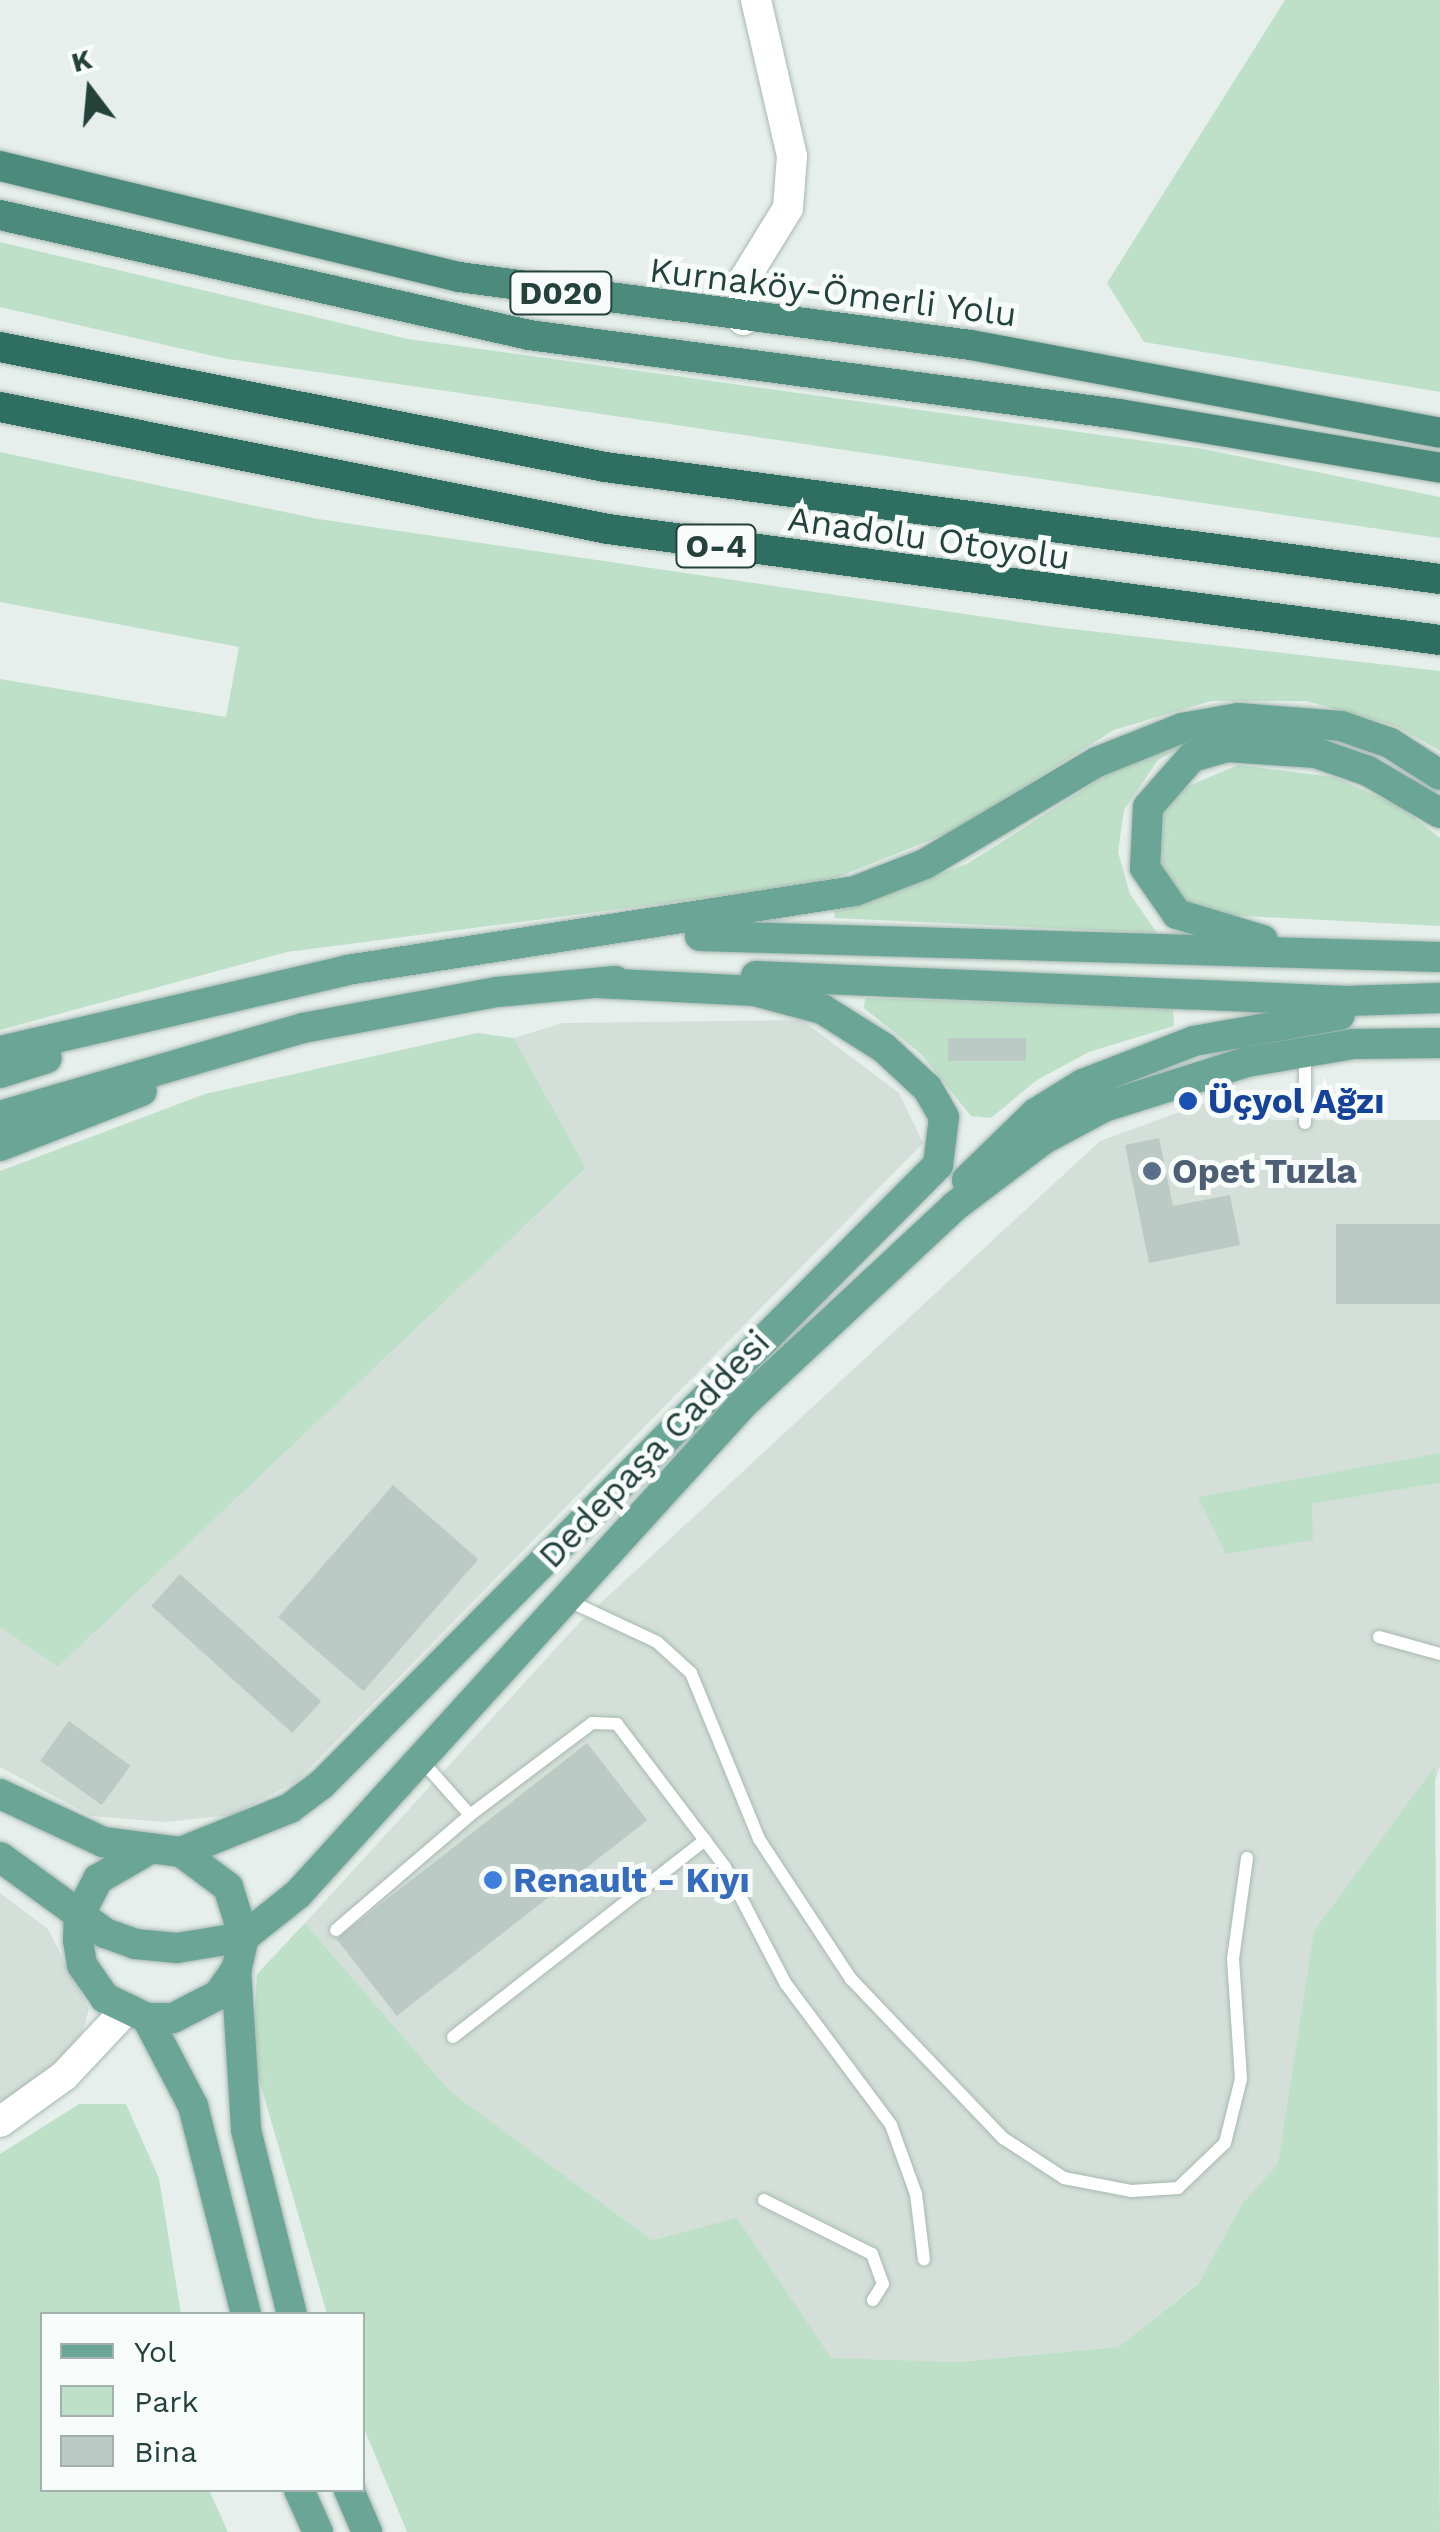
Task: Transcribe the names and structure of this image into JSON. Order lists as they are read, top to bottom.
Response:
{
  "streets": {
    "highway": [
      "Kurnaköy-Ömerli Yolu",
      "D020",
      "Anadolu Otoyolu",
      "O-4"
    ],
    "main road": ["Dedepaşa Caddesi"]
  },
  "crossings": [
    ["Kurnaköy-Ömerli Yolu", "D020"]
  ],
  "places": ["Üçyol Ağzı", "Opet Tuzla", "Renault - Kıyı"],
  "legend": ["Yol", "Park", "Bina"],
  "north": "top"
}
